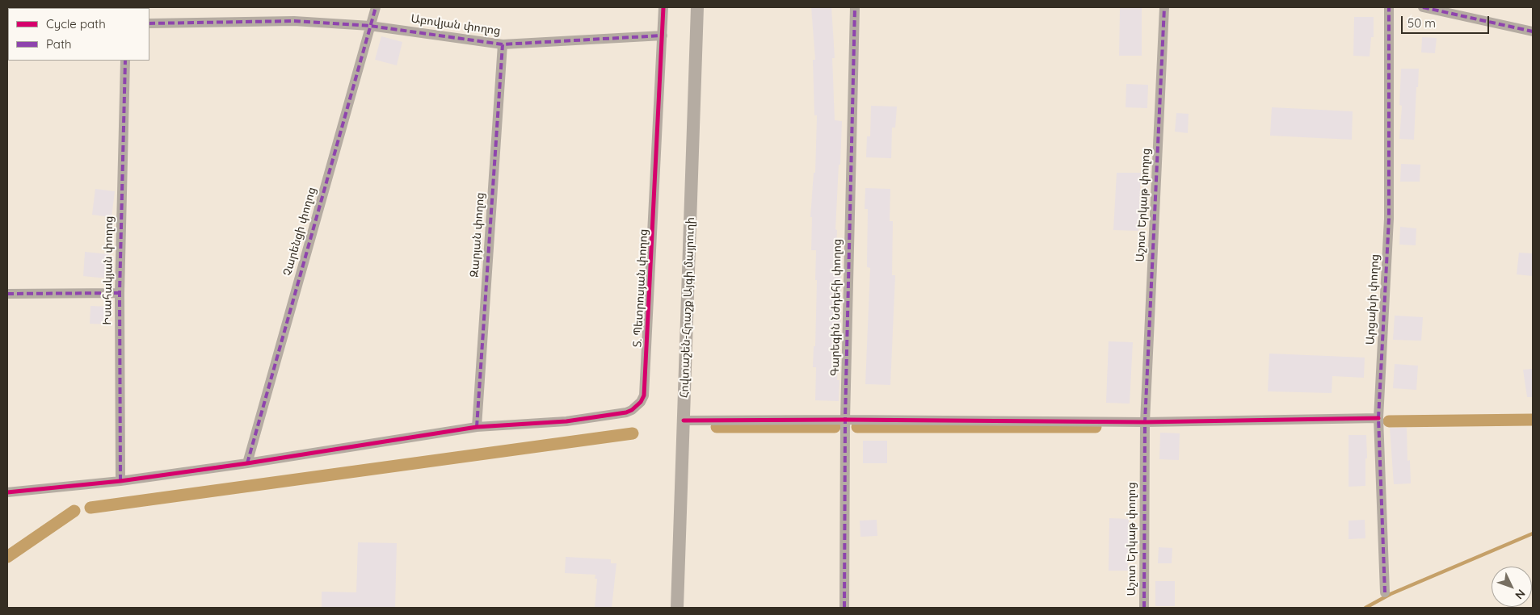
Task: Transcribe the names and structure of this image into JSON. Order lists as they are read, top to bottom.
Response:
{
  "streets": {
    "street": [
      "Աբովյան փողոց",
      "Աշոտ Երկաթ փողոց",
      "Չարենցի փողոց",
      "Զարյան փողոց",
      "Իսահակյան փողոց",
      "Տ. Պետրոսյան փողոց",
      "Արցախի փողոց",
      "Հովտաշեն-Հրաշք Այգի մայրուղի",
      "Գարեգին Նժդեհի փողոց"
    ]
  },
  "crossings": [
    ["Աբովյան փողոց", "Չարենցի փողոց"],
    ["Աբովյան փողոց", "Զարյան փողոց"],
    ["Աբովյան փողոց", "Տ. Պետրոսյան փողոց"],
    ["Չարենցի փողոց", "Տ. Պետրոսյան փողոց"],
    ["Զարյան փողոց", "Տ. Պետրոսյան փողոց"],
    ["Իսահակյան փողոց", "Տ. Պետրոսյան փողոց"]
  ],
  "legend": ["Cycle path", "Path"],
  "scale_bar": "50 m",
  "north": "bottom right"
}
